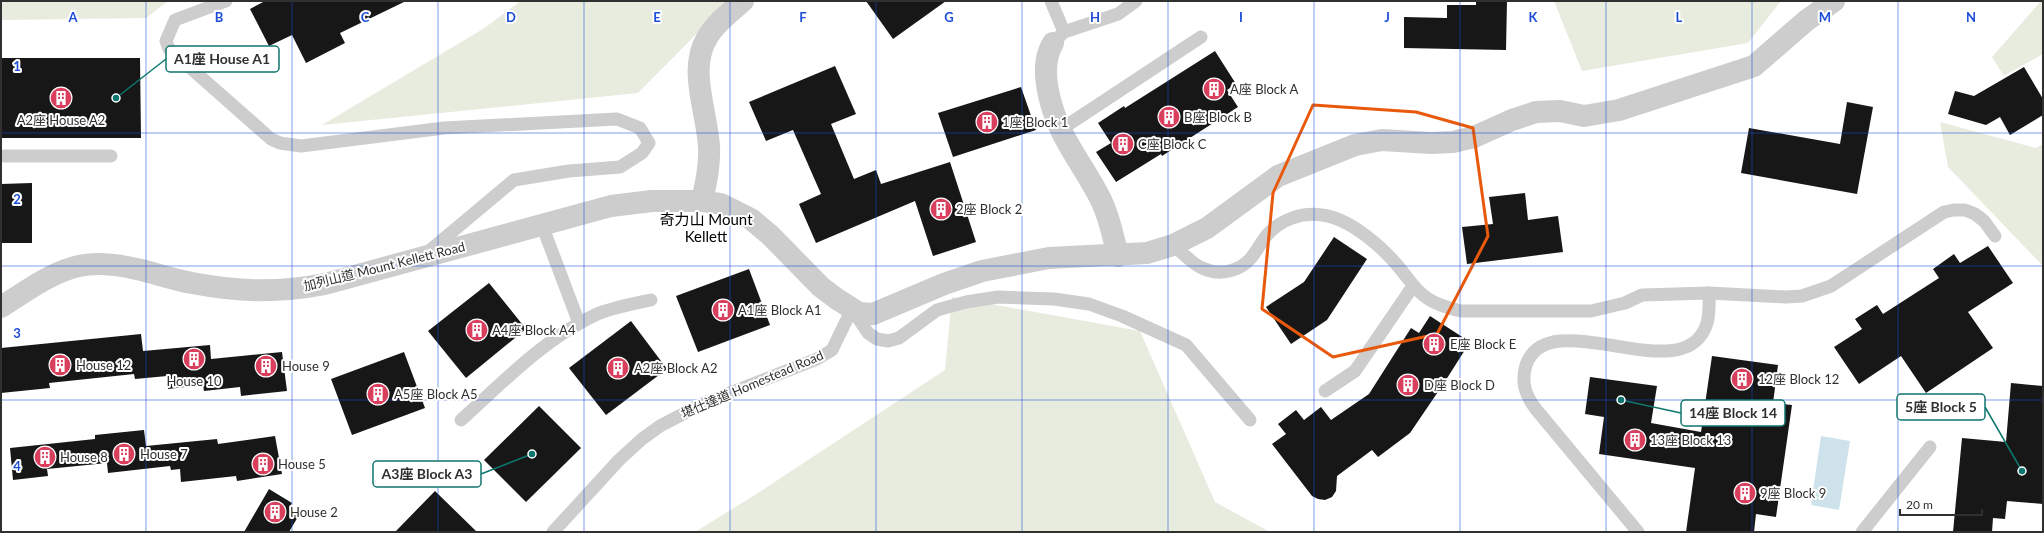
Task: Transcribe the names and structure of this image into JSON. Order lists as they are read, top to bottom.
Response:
{
  "streets": {
    "street": ["加列山道 Mount Kellett Road"],
    "lane": ["堪仕達道 Homestead Road"]
  },
  "crossings": [
    ["加列山道 Mount Kellett Road", "堪仕達道 Homestead Road"]
  ],
  "districts": ["奇力山 Mount Kellett"],
  "places": {
    "building": [
      "A座 Block A",
      "A2座 House A2",
      "B座 Block B",
      "1座 Block 1",
      "C座 Block C",
      "2座 Block 2",
      "A1座 Block A1",
      "A4座 Block A4",
      "E座 Block E",
      "House 10",
      "House 12",
      "House 9",
      "A2座 Block A2",
      "12座 Block 12",
      "D座 Block D",
      "A5座 Block A5",
      "13座 Block 13",
      "House 7",
      "House 8",
      "House 5",
      "9座 Block 9",
      "House 2"
    ],
    "other": [
      "A1座 House A1",
      "14座 Block 14",
      "A3座 Block A3",
      "5座 Block 5"
    ]
  },
  "scale_bar": "20 m",
  "grid": {
    "columns": [
      "A",
      "B",
      "C",
      "D",
      "E",
      "F",
      "G",
      "H",
      "I",
      "J",
      "K",
      "L",
      "M",
      "N"
    ],
    "rows": [
      "1",
      "2",
      "3",
      "4"
    ]
  }
}
